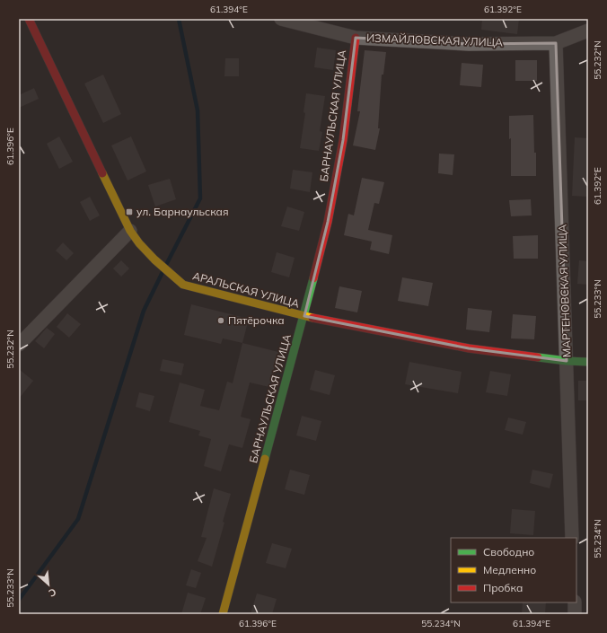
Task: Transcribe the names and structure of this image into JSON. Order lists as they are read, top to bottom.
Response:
{
  "streets": {
    "street": [
      "ИЗМАЙЛОВСКАЯ УЛИЦА",
      "БАРНАУЛЬСКАЯ УЛИЦА",
      "АРАЛЬСКАЯ УЛИЦА",
      "МАРТЕНОВСКАЯ УЛИЦА"
    ]
  },
  "crossings": [
    ["ИЗМАЙЛОВСКАЯ УЛИЦА", "БАРНАУЛЬСКАЯ УЛИЦА"],
    ["ИЗМАЙЛОВСКАЯ УЛИЦА", "МАРТЕНОВСКАЯ УЛИЦА"],
    ["БАРНАУЛЬСКАЯ УЛИЦА", "АРАЛЬСКАЯ УЛИЦА"],
    ["АРАЛЬСКАЯ УЛИЦА", "МАРТЕНОВСКАЯ УЛИЦА"]
  ],
  "places": {
    "transit": ["ул. Барнаульская"],
    "other": ["Пятёрочка"]
  },
  "legend": ["Свободно", "Медленно", "Пробка"],
  "north": "bottom right",
  "coordinates": [
    "61.394°E",
    "61.392°E",
    "55.232°N",
    "61.396°E",
    "55.233°N",
    "55.234°N"
  ]
}
